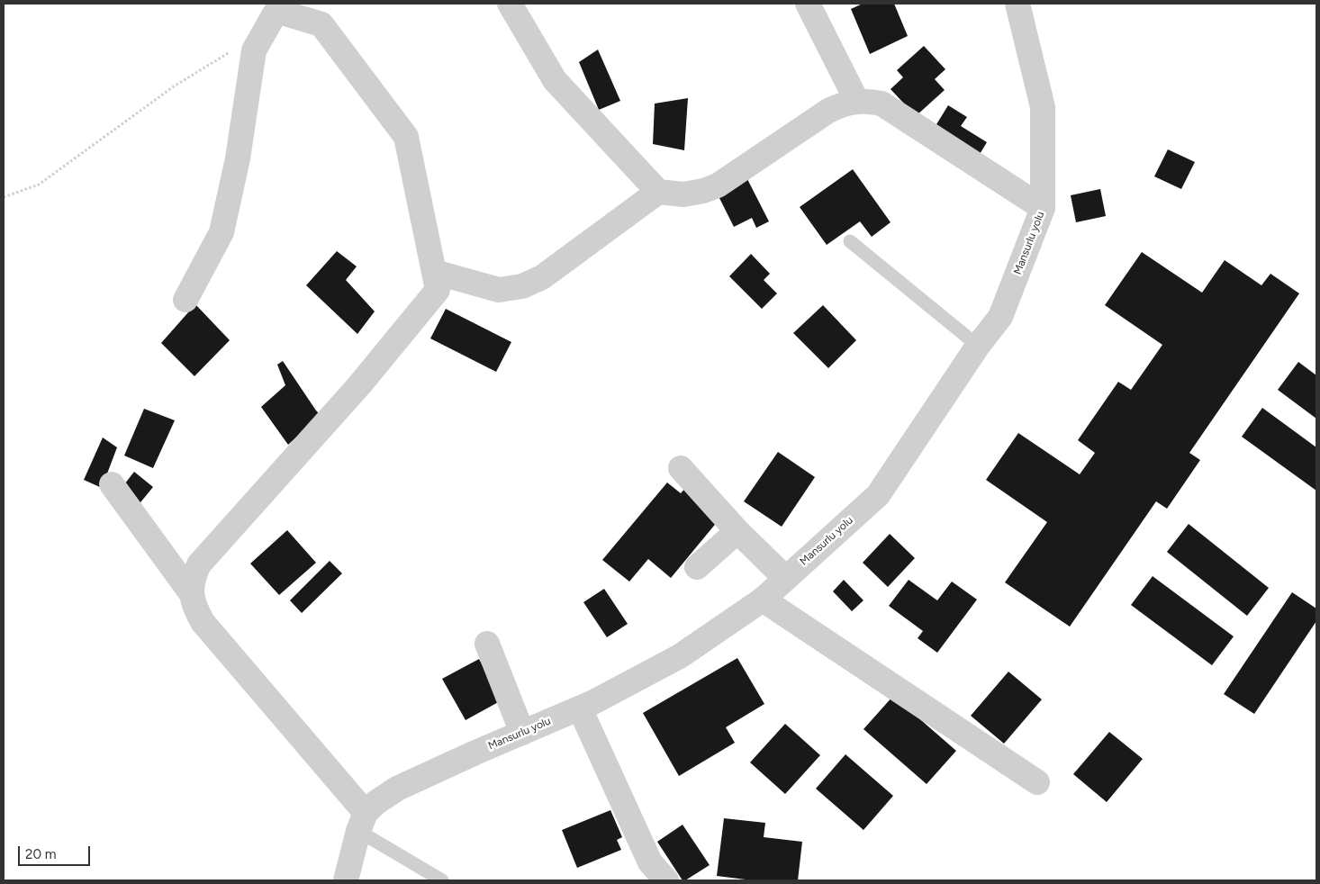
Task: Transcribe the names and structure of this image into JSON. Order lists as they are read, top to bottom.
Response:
{
  "streets": {
    "street": ["Mansurlu yolu"]
  },
  "scale_bar": "20 m"
}
